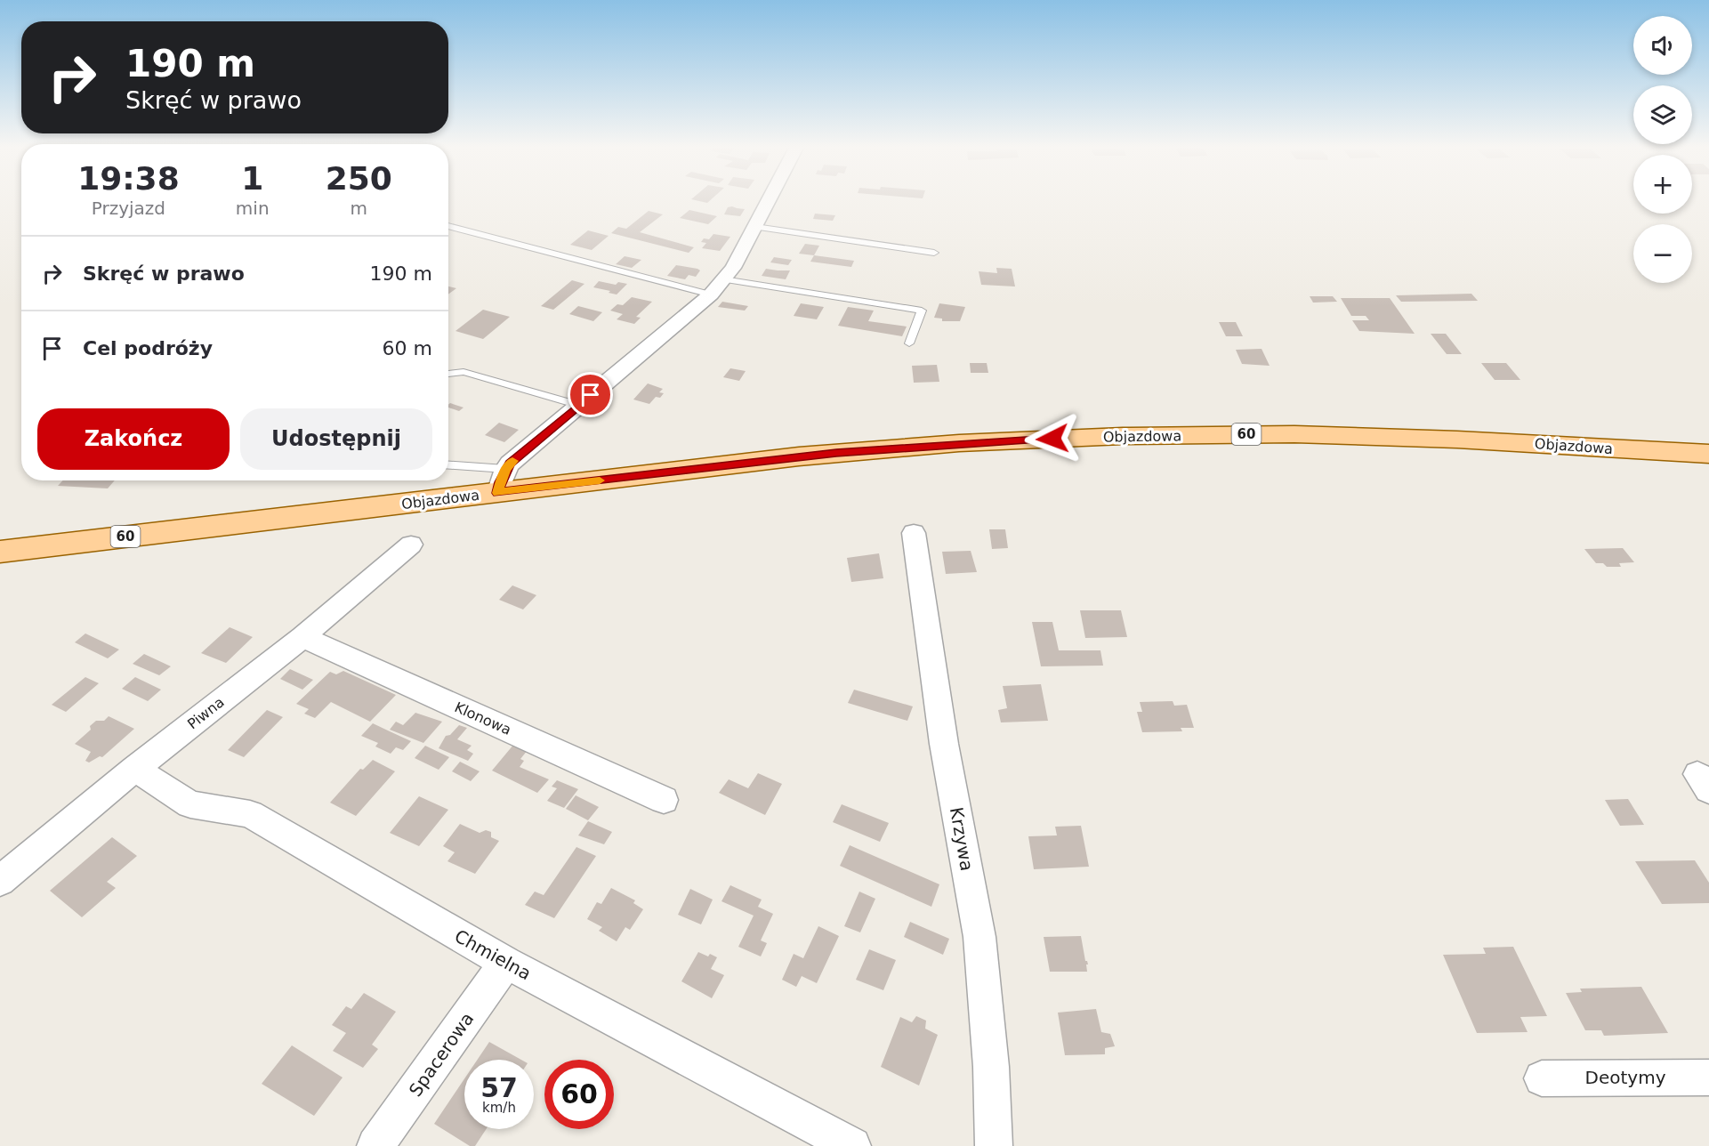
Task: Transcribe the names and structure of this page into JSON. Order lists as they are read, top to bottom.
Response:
{
  "streets": {
    "main road": ["60", "Objazdowa"],
    "street": [
      "Piwna",
      "Klonowa",
      "Krzywa",
      "Chmielna",
      "Spacerowa",
      "Deotymy"
    ]
  },
  "crossings": [
    ["Piwna", "Klonowa"],
    ["Piwna", "Chmielna"],
    ["Chmielna", "Spacerowa"]
  ],
  "page": {
    "map_buttons": ["+", "−"],
    "turn": ["190 m", "Skręć w prawo"],
    "eta": [
      "19:38",
      "Przyjazd",
      "1",
      "min",
      "250",
      "m"
    ],
    "list": [
      {
        "name": "Skręć w prawo",
        "value": "190 m"
      },
      {
        "name": "Cel podróży",
        "value": "60 m"
      }
    ],
    "buttons": ["Zakończ", "Udostępnij"],
    "speed": "57 km/h",
    "limit": "60"
  }
}
